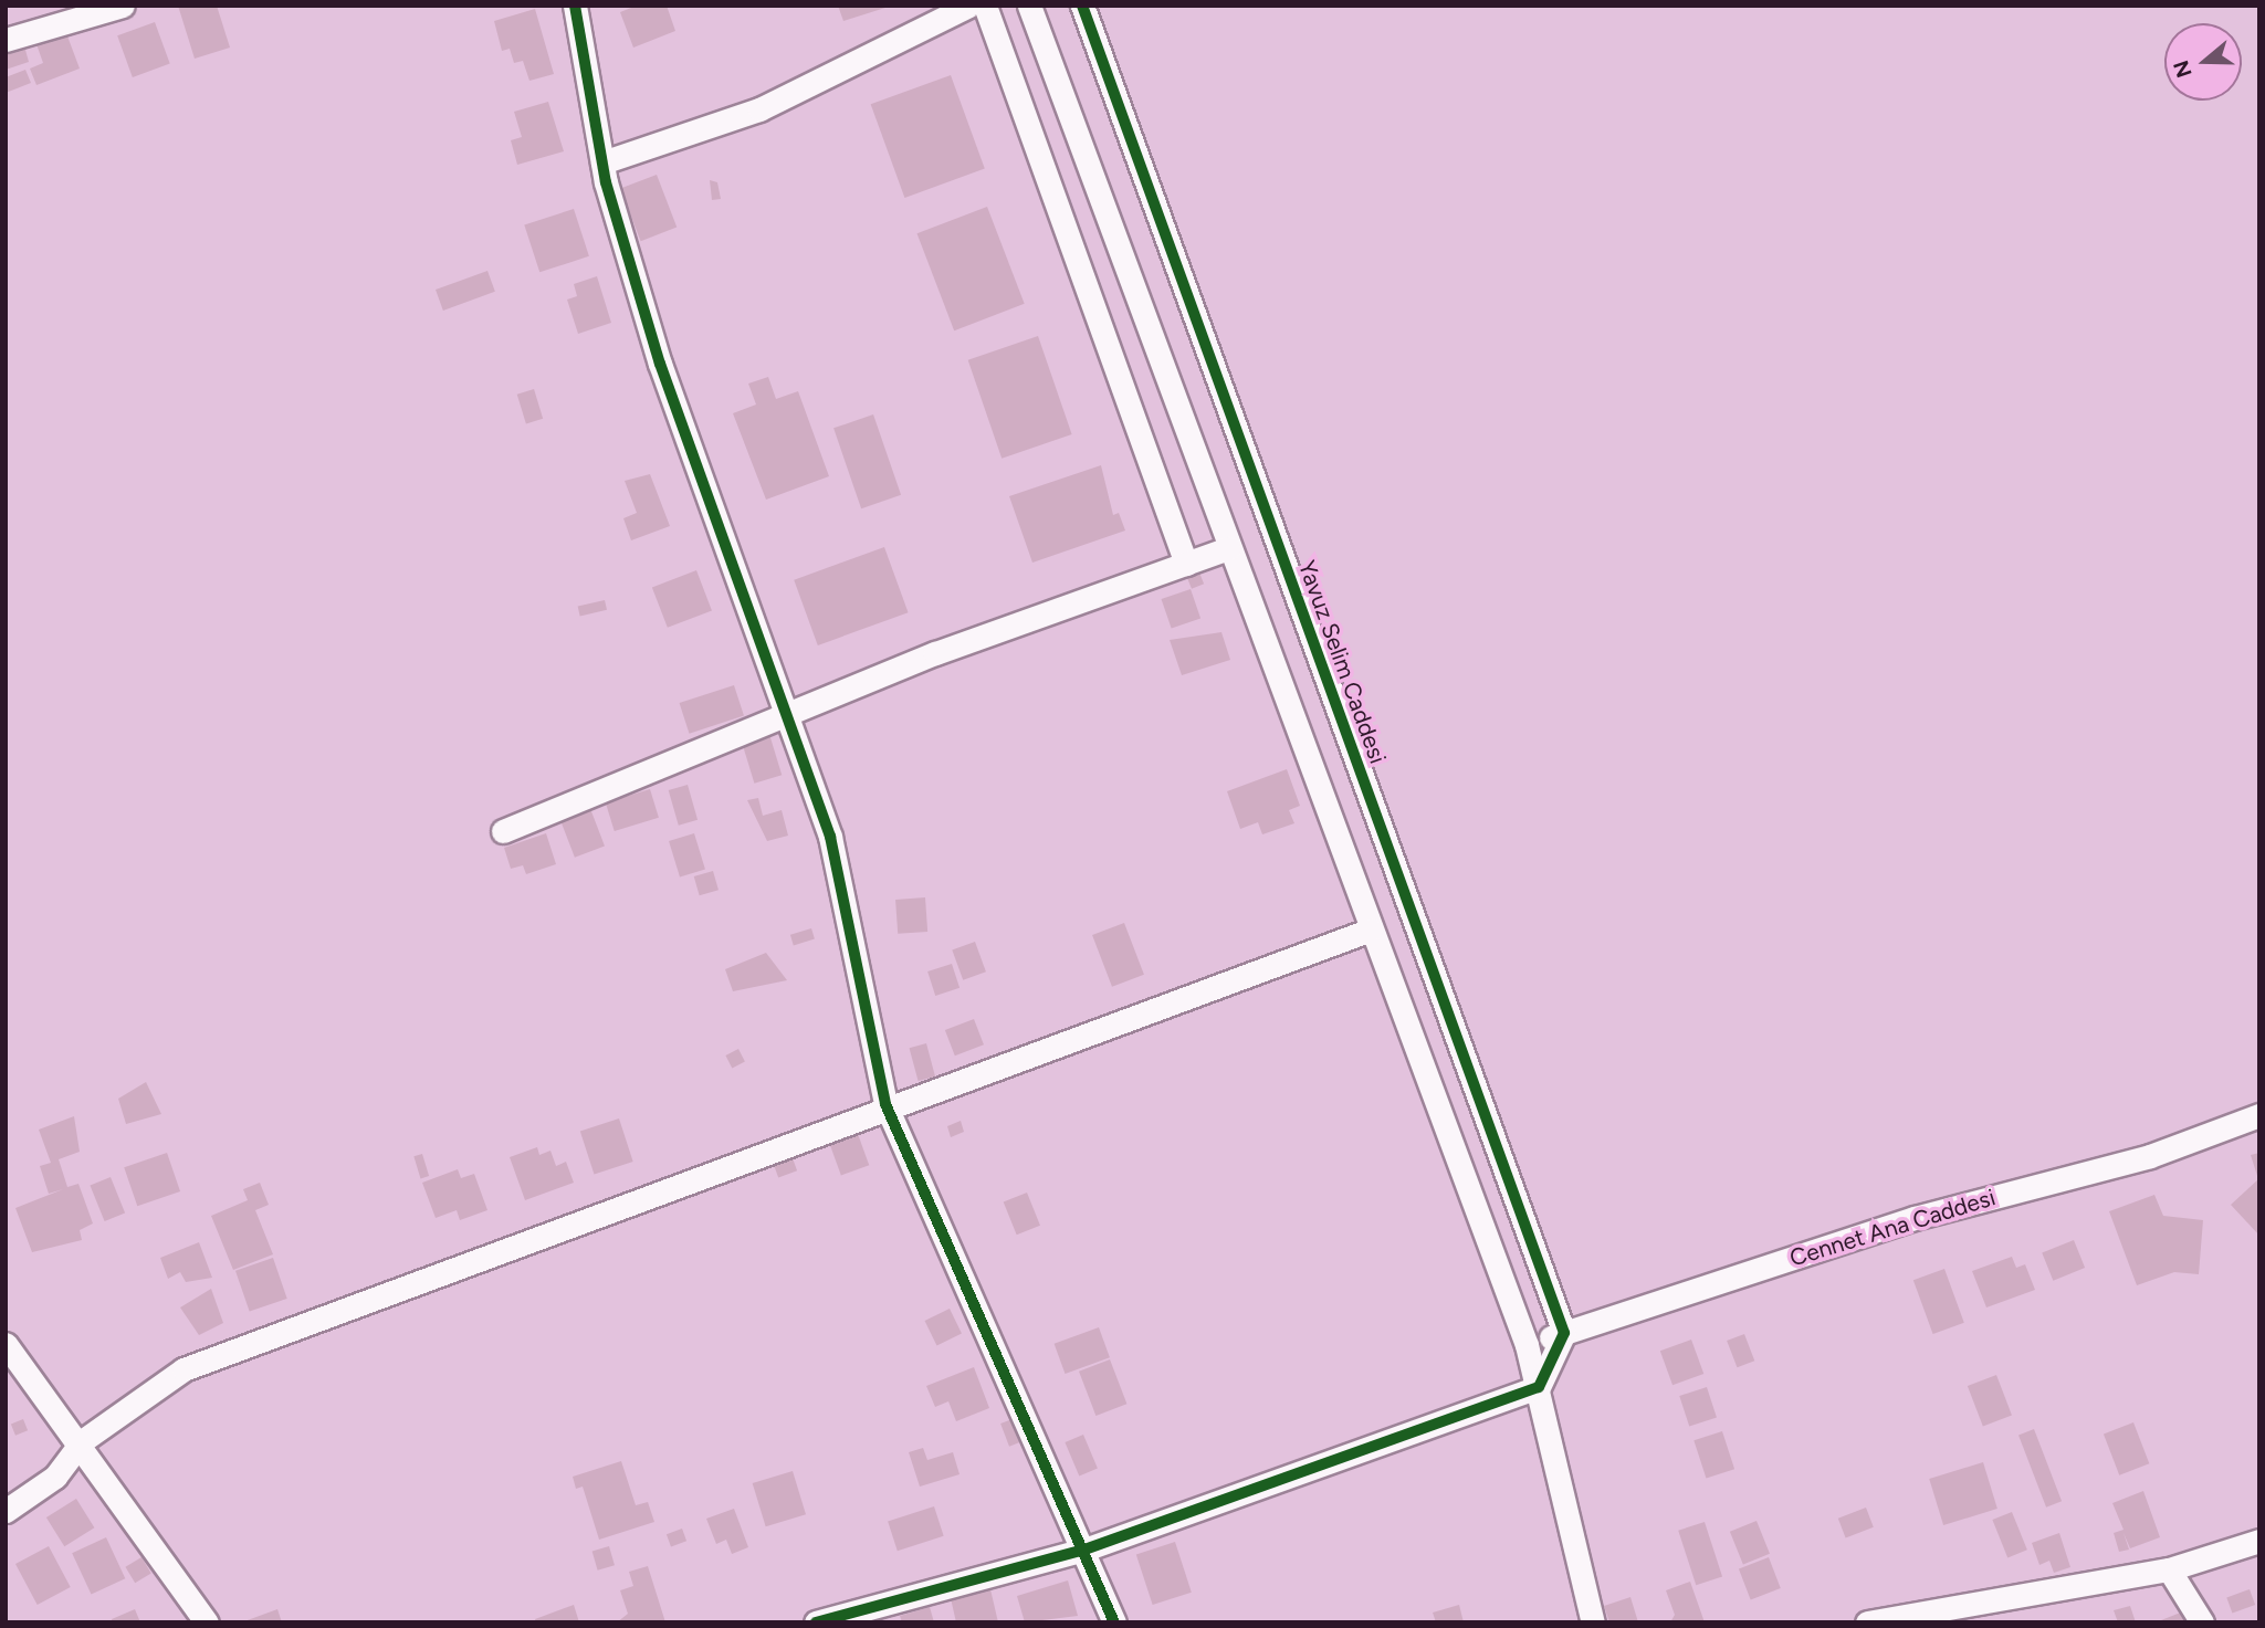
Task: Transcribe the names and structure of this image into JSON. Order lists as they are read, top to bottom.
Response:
{
  "streets": {
    "street": ["Yavuz Selim Caddesi", "Cennet Ana Caddesi"]
  },
  "crossings": [
    ["Yavuz Selim Caddesi", "Cennet Ana Caddesi"]
  ],
  "north": "left"
}
